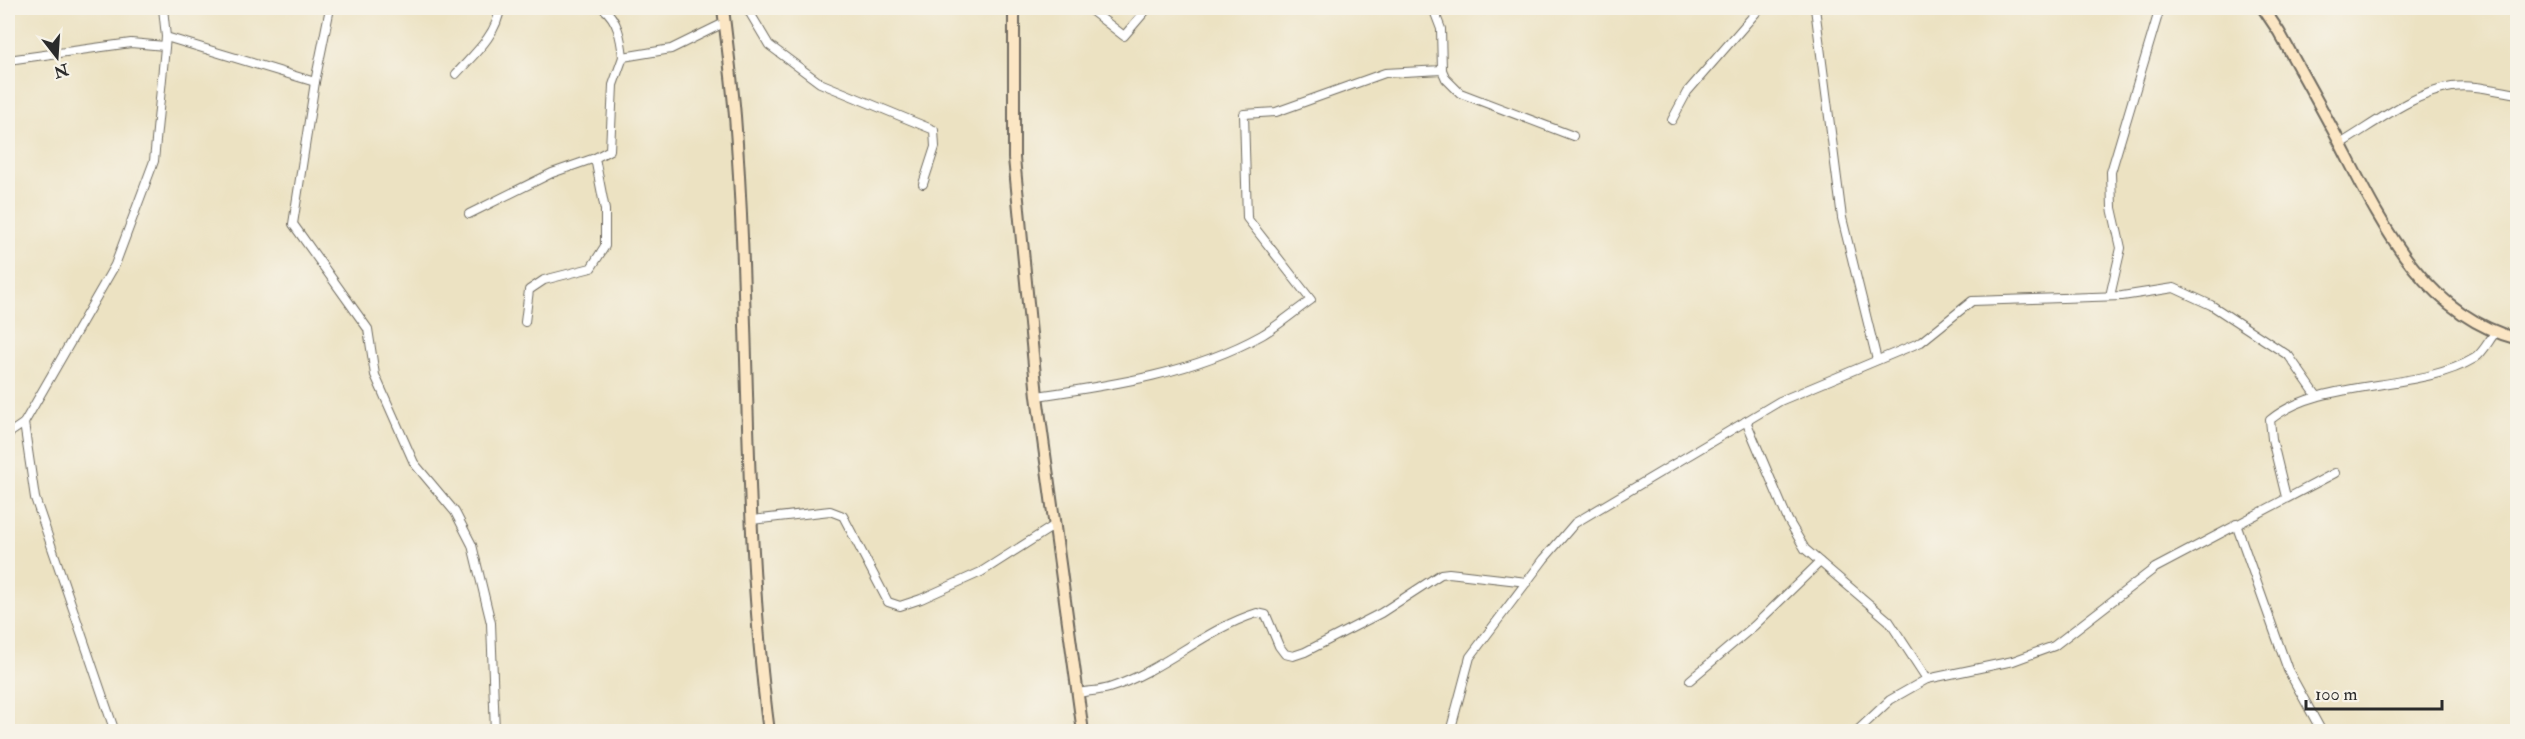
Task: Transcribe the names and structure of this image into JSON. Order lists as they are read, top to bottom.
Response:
{
  "scale_bar": "100 m",
  "north": "bottom"
}
